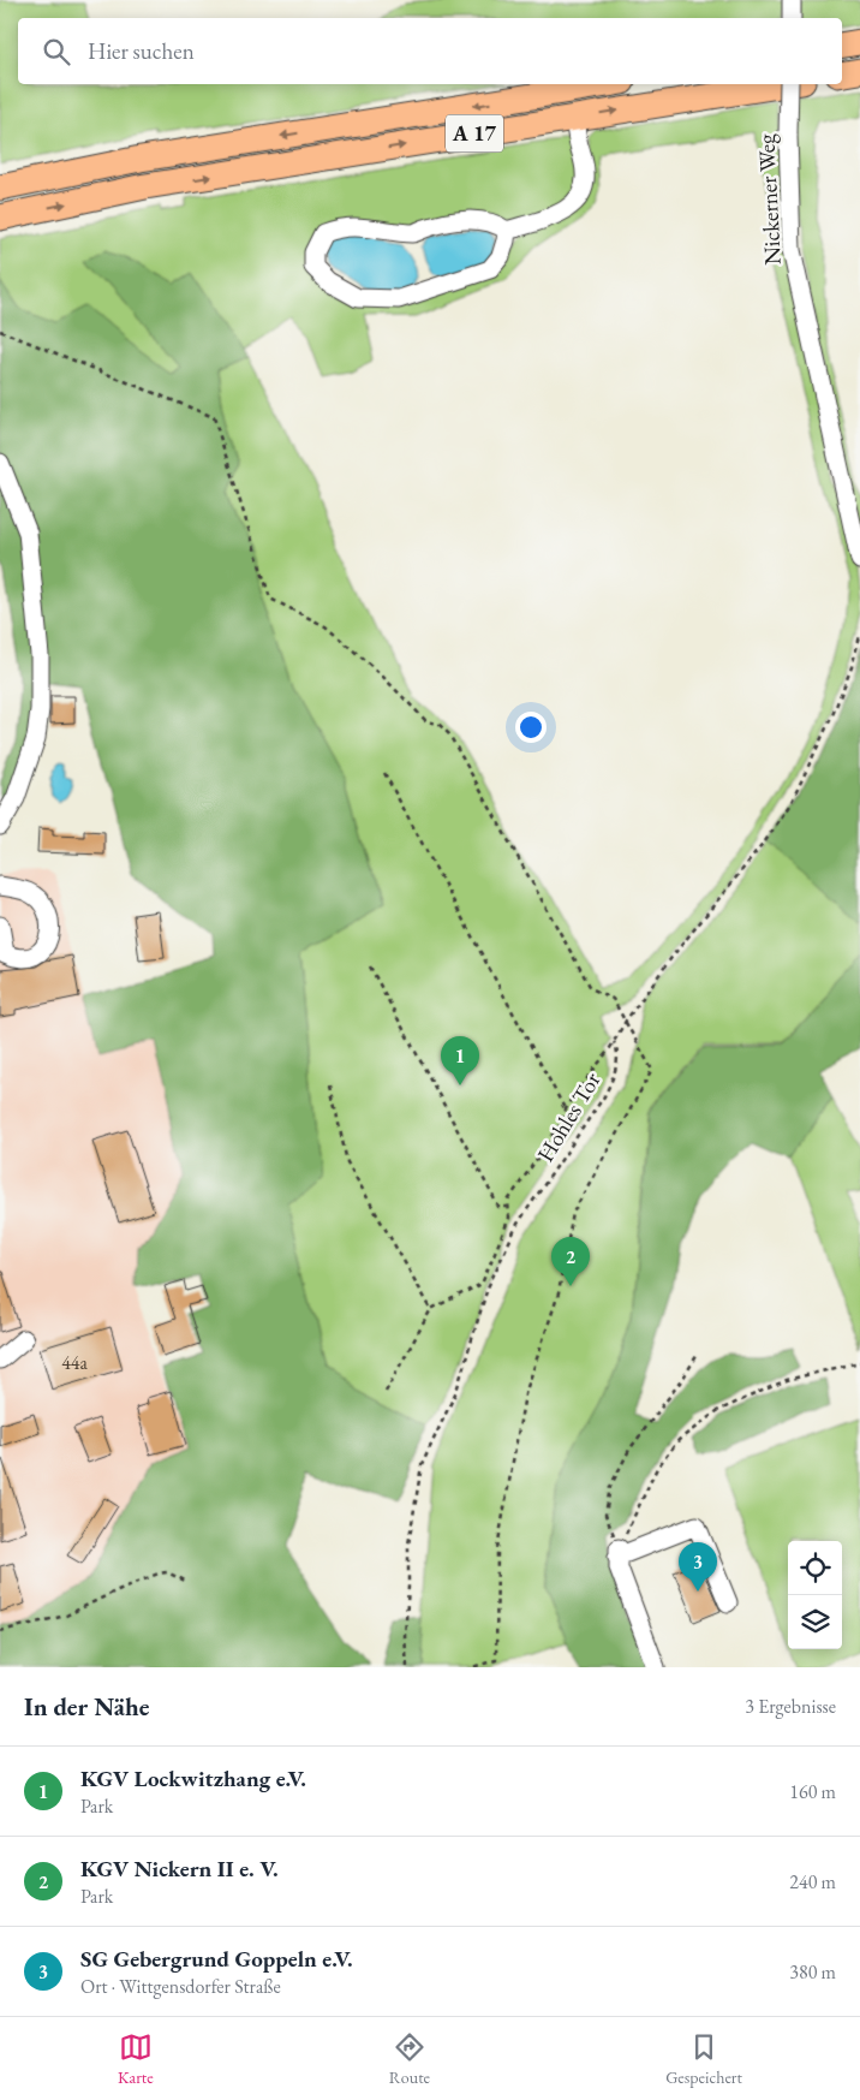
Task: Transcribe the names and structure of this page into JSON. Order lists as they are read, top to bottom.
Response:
{
  "streets": {
    "highway": ["A 17"],
    "street": ["Nickerner Weg"],
    "path": ["Hohles Tor"]
  },
  "house_numbers": ["44a"],
  "page": {
    "search": "Hier suchen",
    "pins": ["1", "2", "3"],
    "heading": ["In der Nähe", "3 Ergebnisse"],
    "list": [
      {
        "mark": "1",
        "name": "KGV Lockwitzhang e.V.",
        "note": "Park",
        "value": "160 m"
      },
      {
        "mark": "2",
        "name": "KGV Nickern II e. V.",
        "note": "Park",
        "value": "240 m"
      },
      {
        "mark": "3",
        "name": "SG Gebergrund Goppeln e.V.",
        "note": "Ort · Wittgensdorfer Straße",
        "value": "380 m"
      }
    ],
    "nav": ["Karte", "Route", "Gespeichert"]
  }
}
